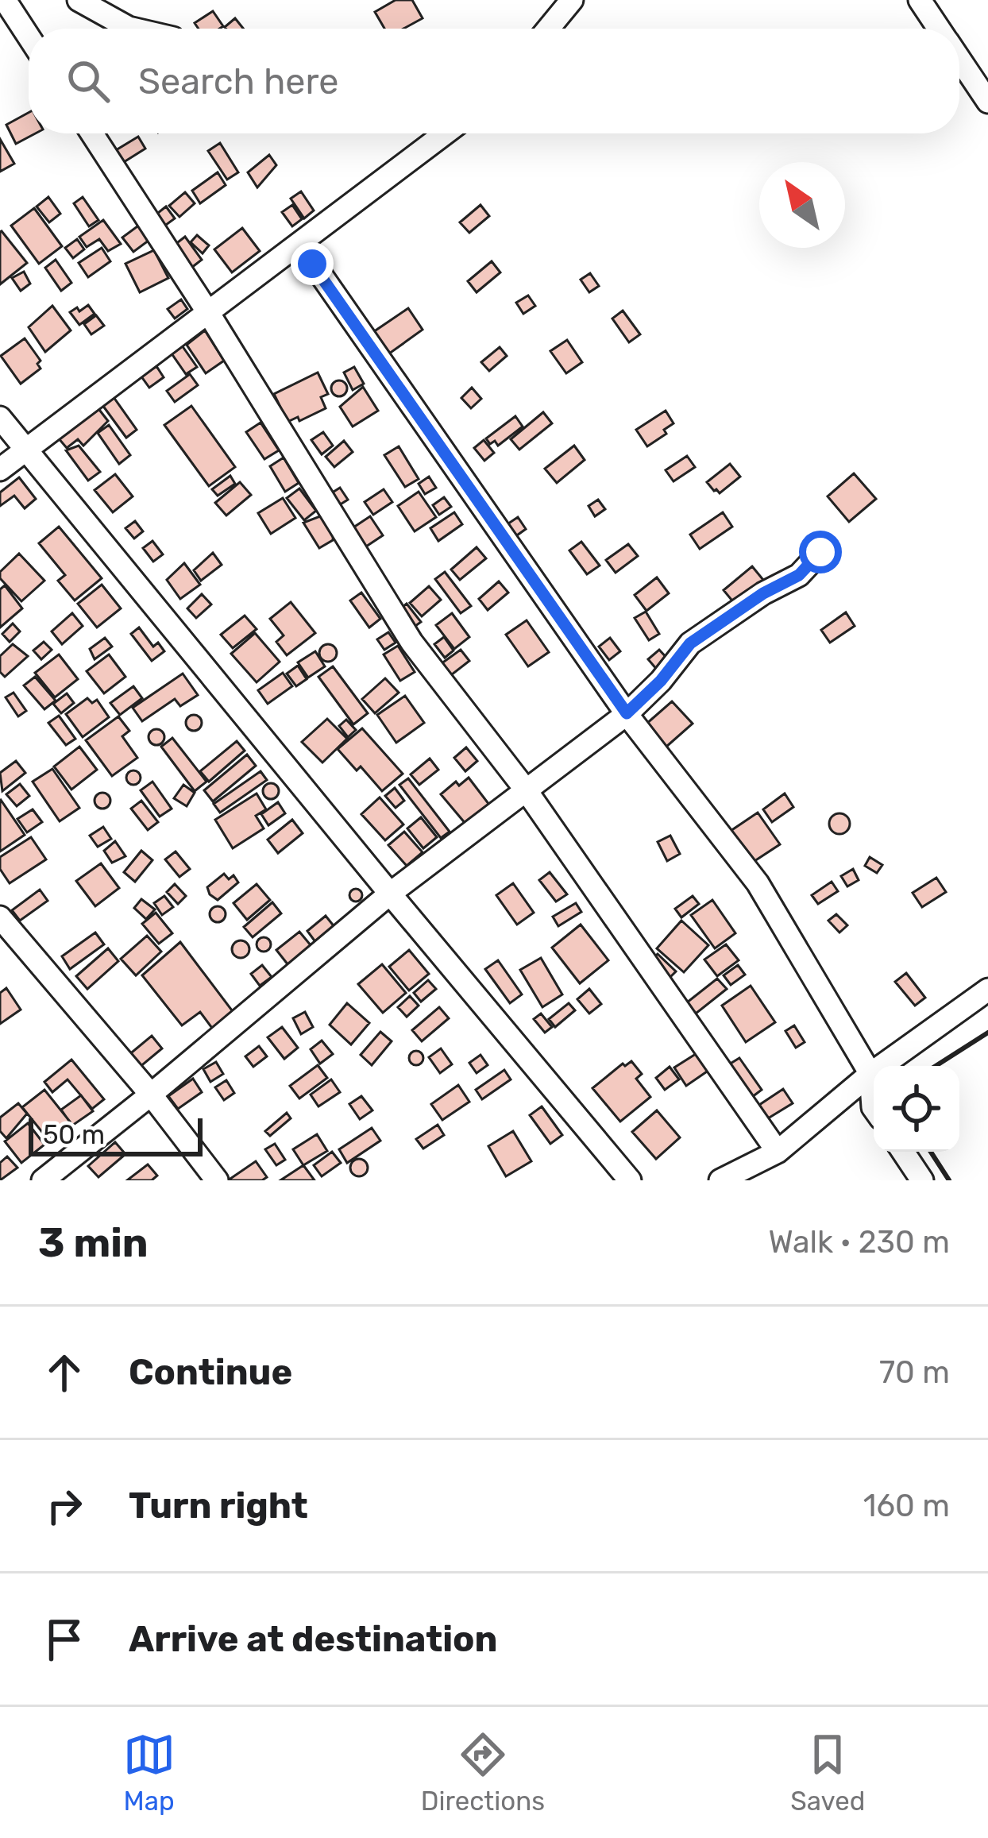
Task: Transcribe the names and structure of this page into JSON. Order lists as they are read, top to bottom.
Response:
{
  "scale_bar": "50 m",
  "north": "top left",
  "page": {
    "search": "Search here",
    "scale": "50 m",
    "heading": ["3 min", "Walk · 230 m"],
    "list": [
      ["Continue", "70 m"],
      ["Turn right", "160 m"],
      "Arrive at destination"
    ],
    "nav": ["Map", "Directions", "Saved"]
  }
}
